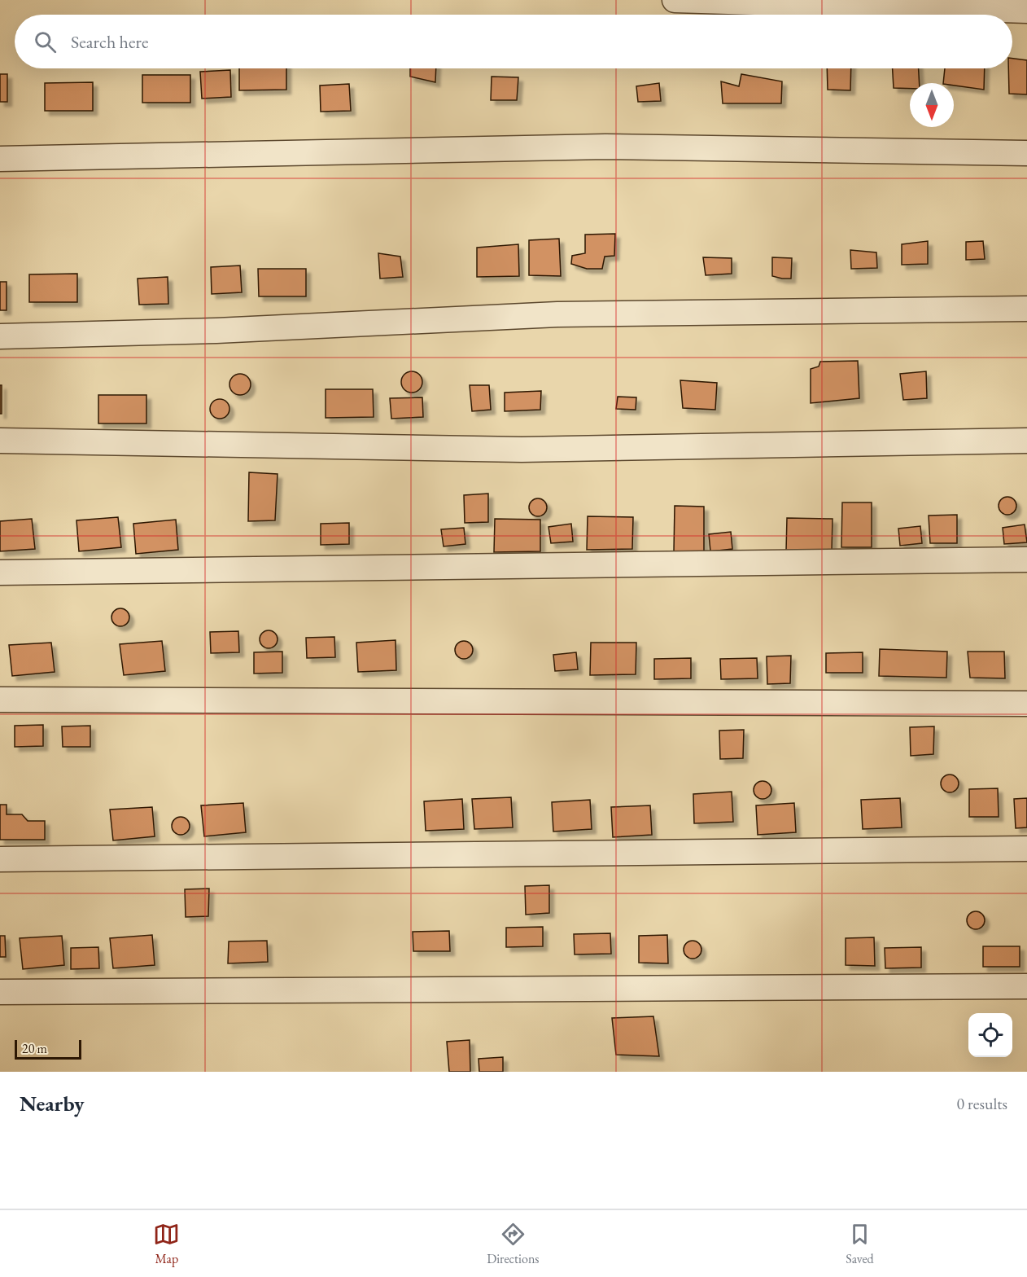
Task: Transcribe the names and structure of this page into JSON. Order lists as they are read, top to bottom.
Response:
{
  "scale_bar": "20 m",
  "north": "bottom",
  "page": {
    "search": "Search here",
    "scale": "20 m",
    "heading": ["Nearby", "0 results"],
    "nav": ["Map", "Directions", "Saved"]
  }
}
